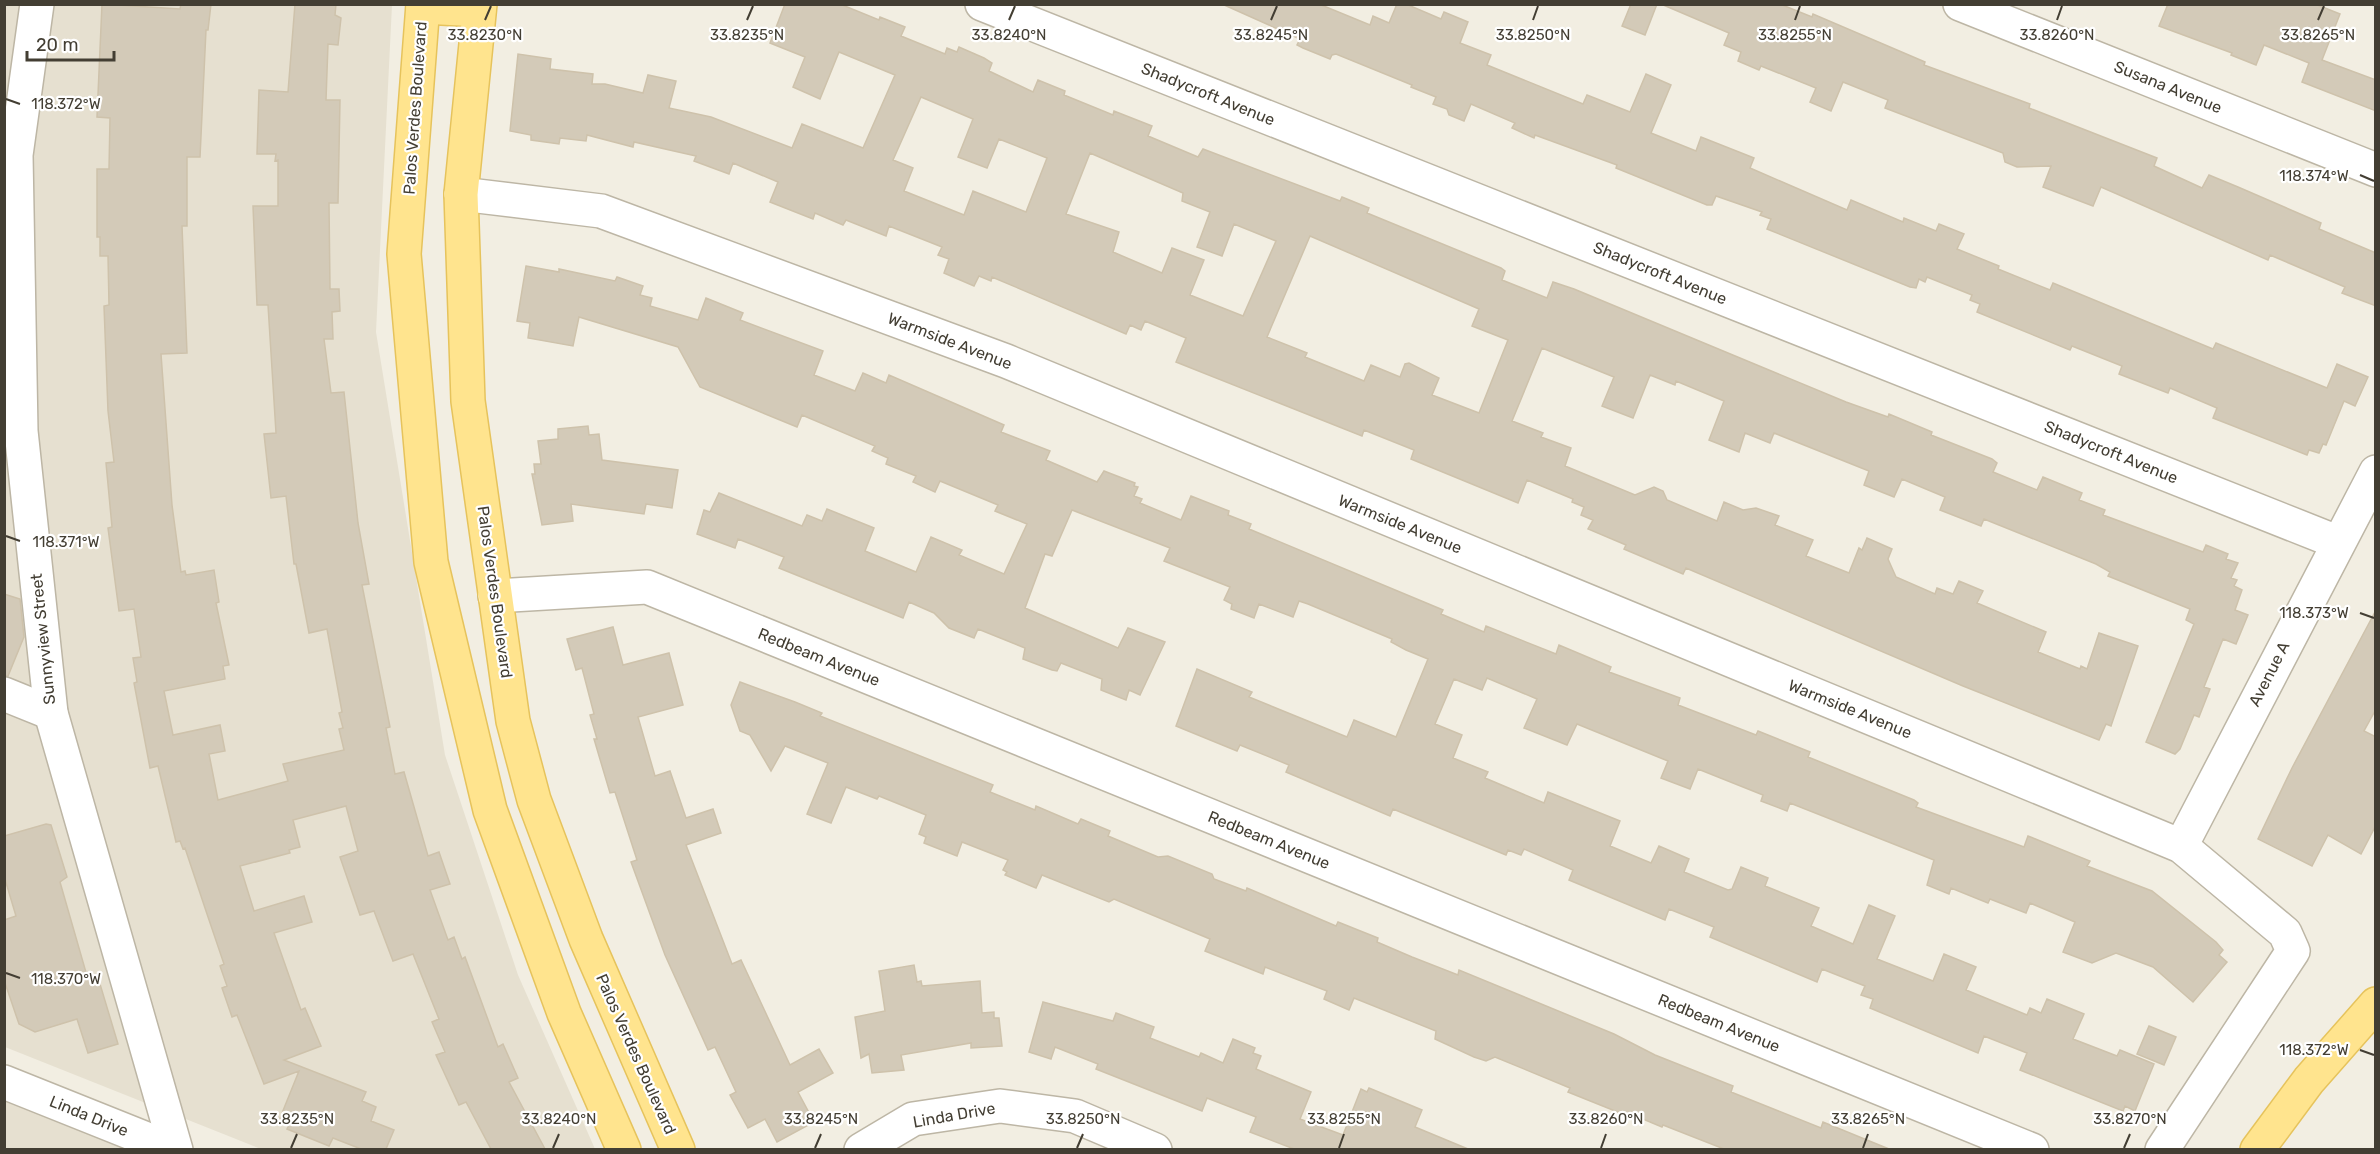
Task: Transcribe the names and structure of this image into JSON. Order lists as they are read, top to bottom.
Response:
{
  "streets": {
    "main road": ["Palos Verdes Boulevard"],
    "street": [
      "Susana Avenue",
      "Shadycroft Avenue",
      "Warmside Avenue",
      "Sunnyview Street",
      "Redbeam Avenue",
      "Avenue A",
      "Linda Drive"
    ]
  },
  "crossings": [
    ["Shadycroft Avenue", "Avenue A"],
    ["Palos Verdes Boulevard", "Warmside Avenue"],
    ["Palos Verdes Boulevard", "Redbeam Avenue"],
    ["Warmside Avenue", "Avenue A"],
    ["Sunnyview Street", "Linda Drive"]
  ],
  "scale_bar": "20 m",
  "coordinates": [
    "33.8230°N",
    "33.8235°N",
    "33.8240°N",
    "33.8245°N",
    "33.8250°N",
    "33.8255°N",
    "33.8260°N",
    "33.8265°N",
    "118.372°W",
    "118.374°W",
    "118.371°W",
    "118.373°W",
    "118.370°W",
    "33.8270°N"
  ]
}
